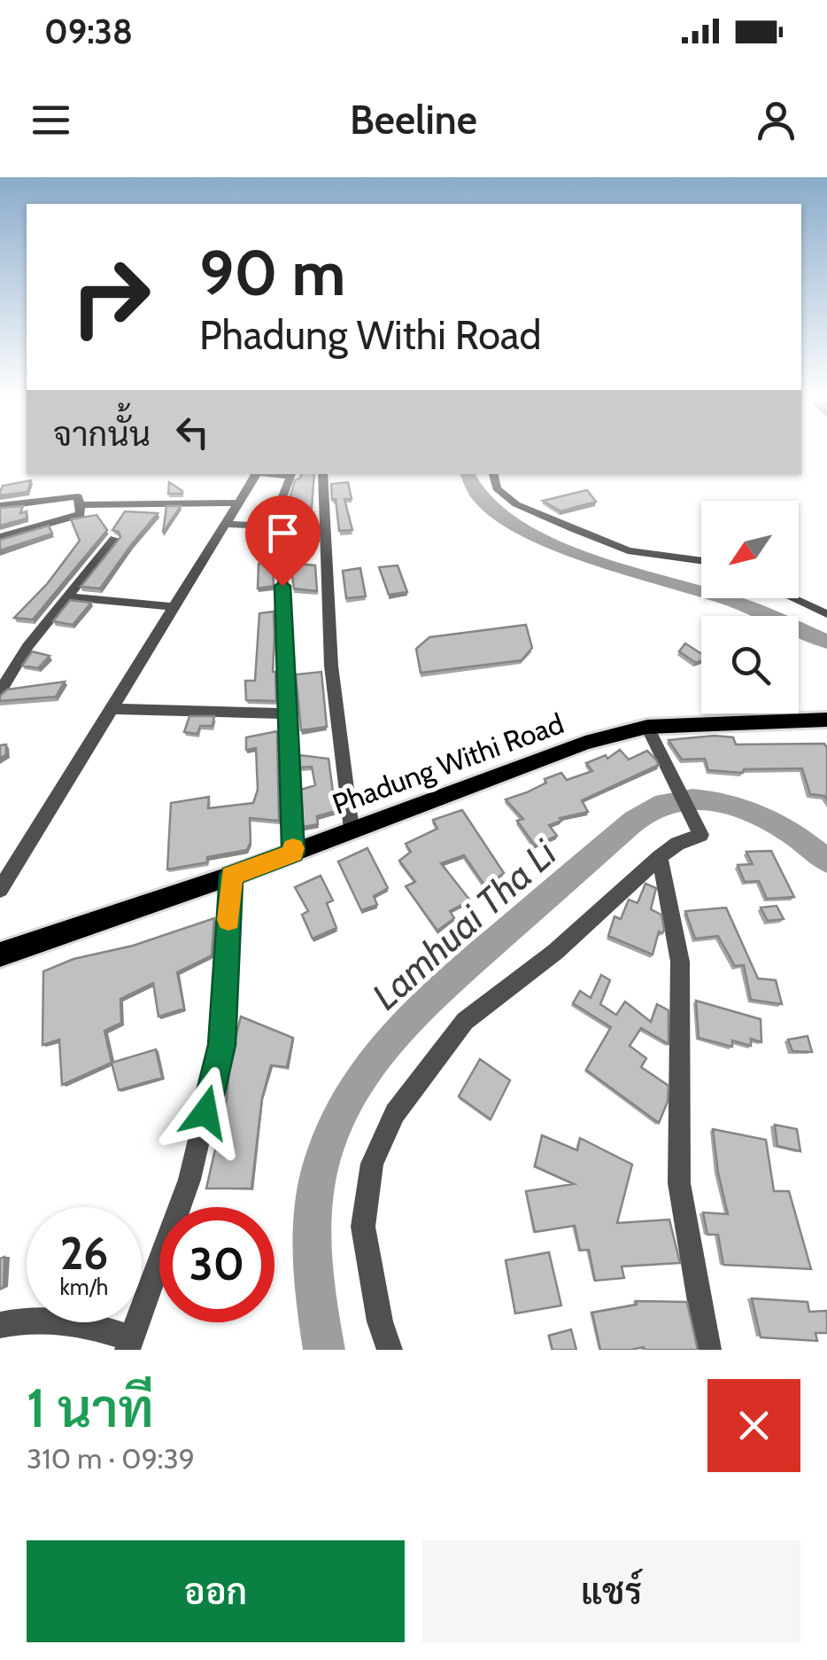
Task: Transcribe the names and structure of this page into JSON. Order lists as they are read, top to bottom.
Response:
{
  "streets": {
    "main road": ["Phadung Withi Road"]
  },
  "water": ["Lamhuai Tha Li"],
  "north": "bottom left",
  "page": {
    "status": "09:38",
    "header": "Beeline",
    "turn": ["90 m", "Phadung Withi Road"],
    "then": "จากนั้น",
    "speed": "26 km/h",
    "limit": "30",
    "heading": ["1 นาที", "310 m · 09:39"],
    "buttons": ["ออก", "แชร์"]
  }
}
